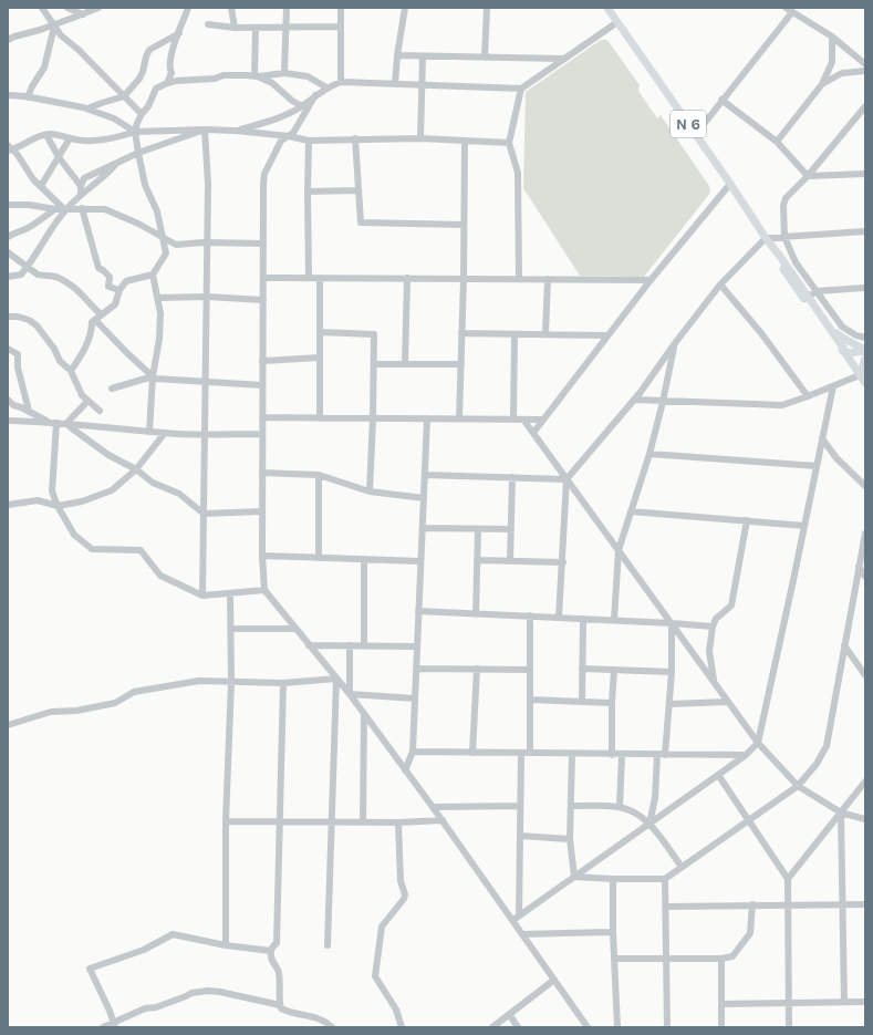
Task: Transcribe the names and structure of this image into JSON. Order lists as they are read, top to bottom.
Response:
{
  "streets": {
    "main road": ["N 6"]
  }
}
